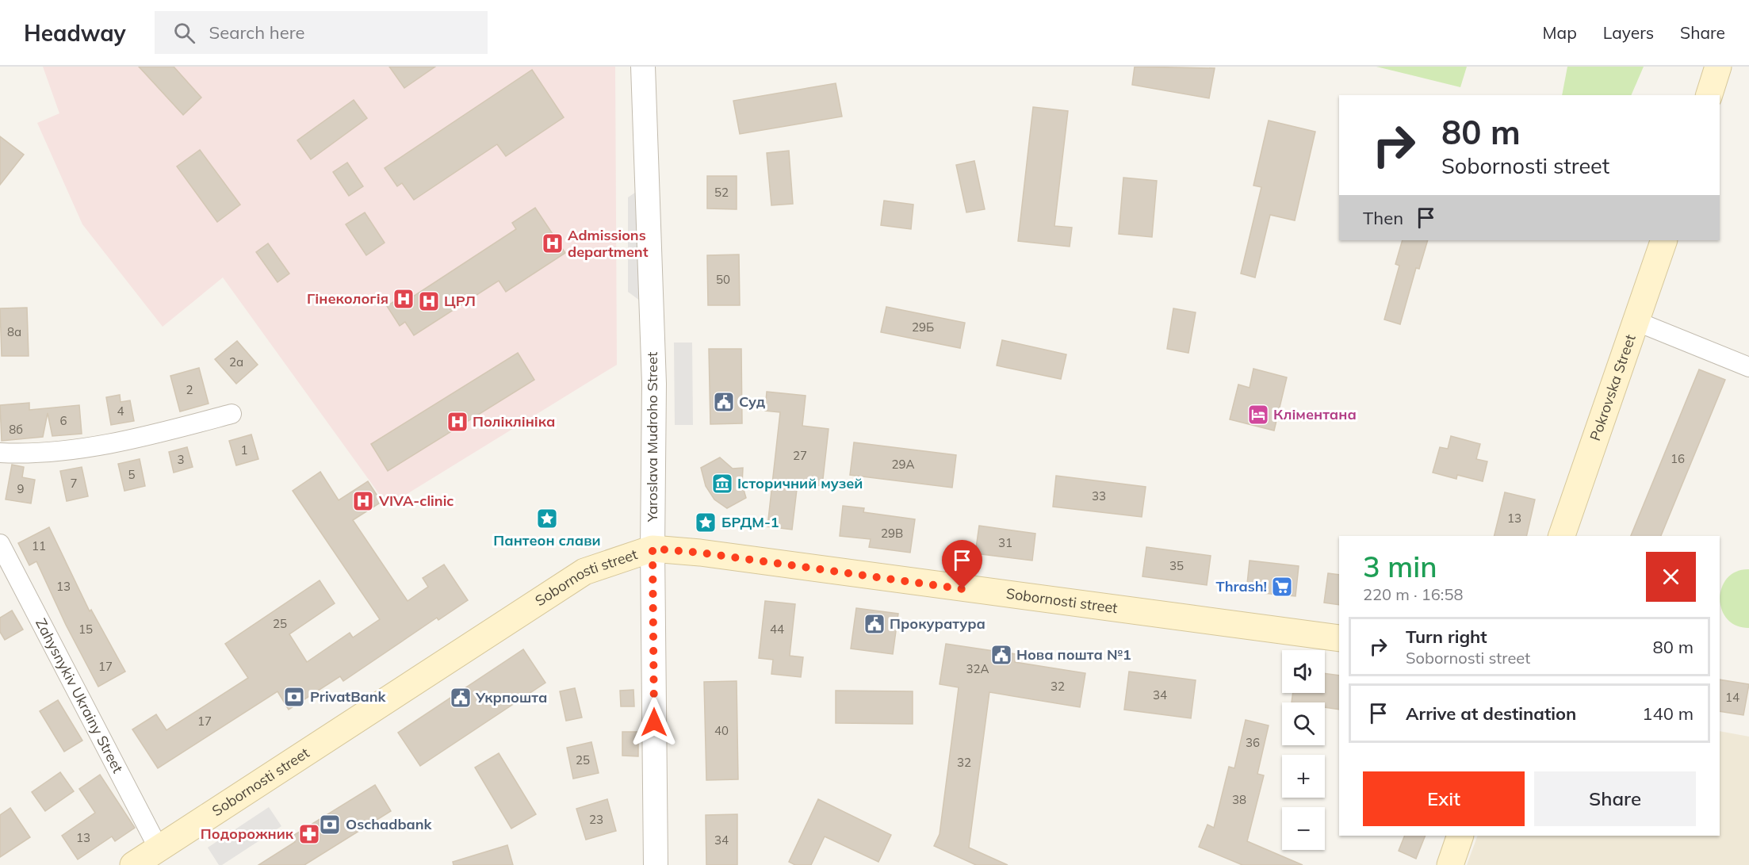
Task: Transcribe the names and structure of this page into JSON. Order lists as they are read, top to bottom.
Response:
{
  "streets": {
    "main road": ["Pokrovska Street", "Sobornosti street"],
    "street": ["Yaroslava Mudroho Street", "Zahysnykiv Ukrainy Street"]
  },
  "crossings": [
    ["Yaroslava Mudroho Street", "Sobornosti street"],
    ["Sobornosti street", "Zahysnykiv Ukrainy Street"]
  ],
  "places": {
    "hospital": [
      "Admissions department",
      "Гінекологія",
      "ЦРЛ",
      "Поліклініка",
      "VIVA-clinic"
    ],
    "public building": [
      "Суд",
      "Прокуратура",
      "Нова пошта №1",
      "Укрпошта"
    ],
    "hotel": ["Кліментана"],
    "museum": ["Історичний музей"],
    "place": ["Пантеон слави", "БРДМ-1"],
    "supermarket": ["Thrash!"],
    "bank": ["PrivatBank", "Oschadbank"],
    "pharmacy": ["Подорожник"]
  },
  "house_numbers": [
    "52",
    "50",
    "29Б",
    "8а",
    "2а",
    "2",
    "4",
    "6",
    "8б",
    "1",
    "27",
    "16",
    "3",
    "29А",
    "5",
    "7",
    "9",
    "33",
    "13",
    "29В",
    "31",
    "11",
    "35",
    "13",
    "25",
    "15",
    "44",
    "17",
    "32А",
    "32",
    "34",
    "14",
    "17",
    "40",
    "36",
    "25",
    "32",
    "38",
    "23",
    "13",
    "34"
  ],
  "page": {
    "header": "Headway",
    "search": "Search here",
    "nav": ["Map", "Layers", "Share"],
    "turn": ["80 m", "Sobornosti street"],
    "then": "Then",
    "heading": ["3 min", "220 m · 16:58"],
    "list": [
      {
        "name": "Turn right",
        "note": "Sobornosti street",
        "value": "80 m"
      },
      {
        "name": "Arrive at destination",
        "value": "140 m"
      }
    ],
    "map_buttons": ["+", "−"],
    "buttons": ["Exit", "Share"]
  }
}
